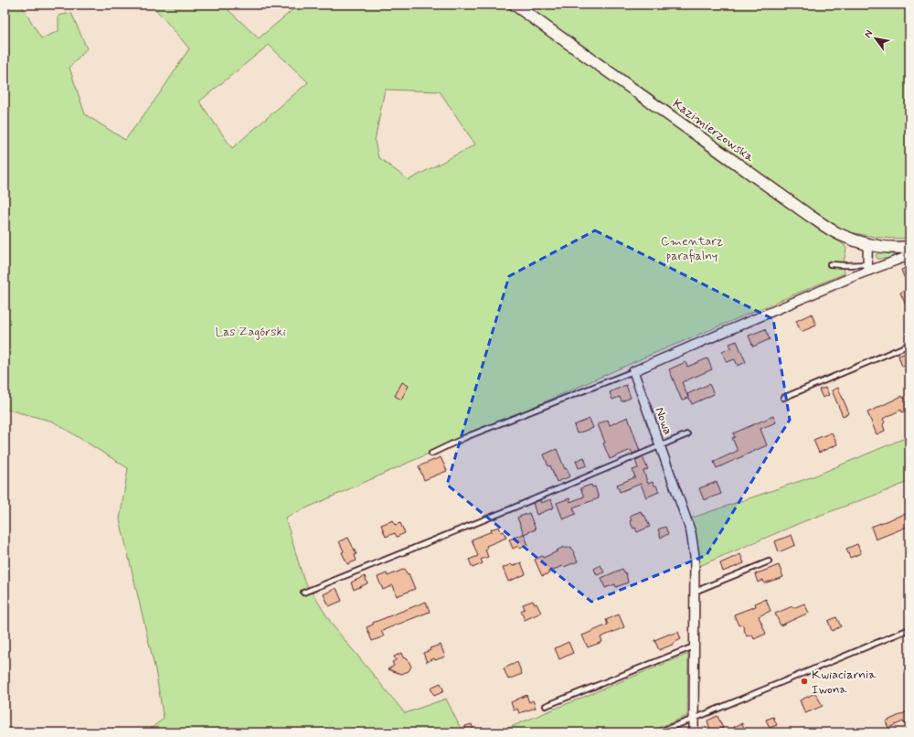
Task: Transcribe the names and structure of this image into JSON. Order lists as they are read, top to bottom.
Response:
{
  "streets": {
    "street": ["Kazimierzowska", "Nowa"]
  },
  "parks": ["Cmentarz parafialny", "Las Zagórski"],
  "places": ["Kwiaciarnia Iwona"],
  "north": "top left"
}
